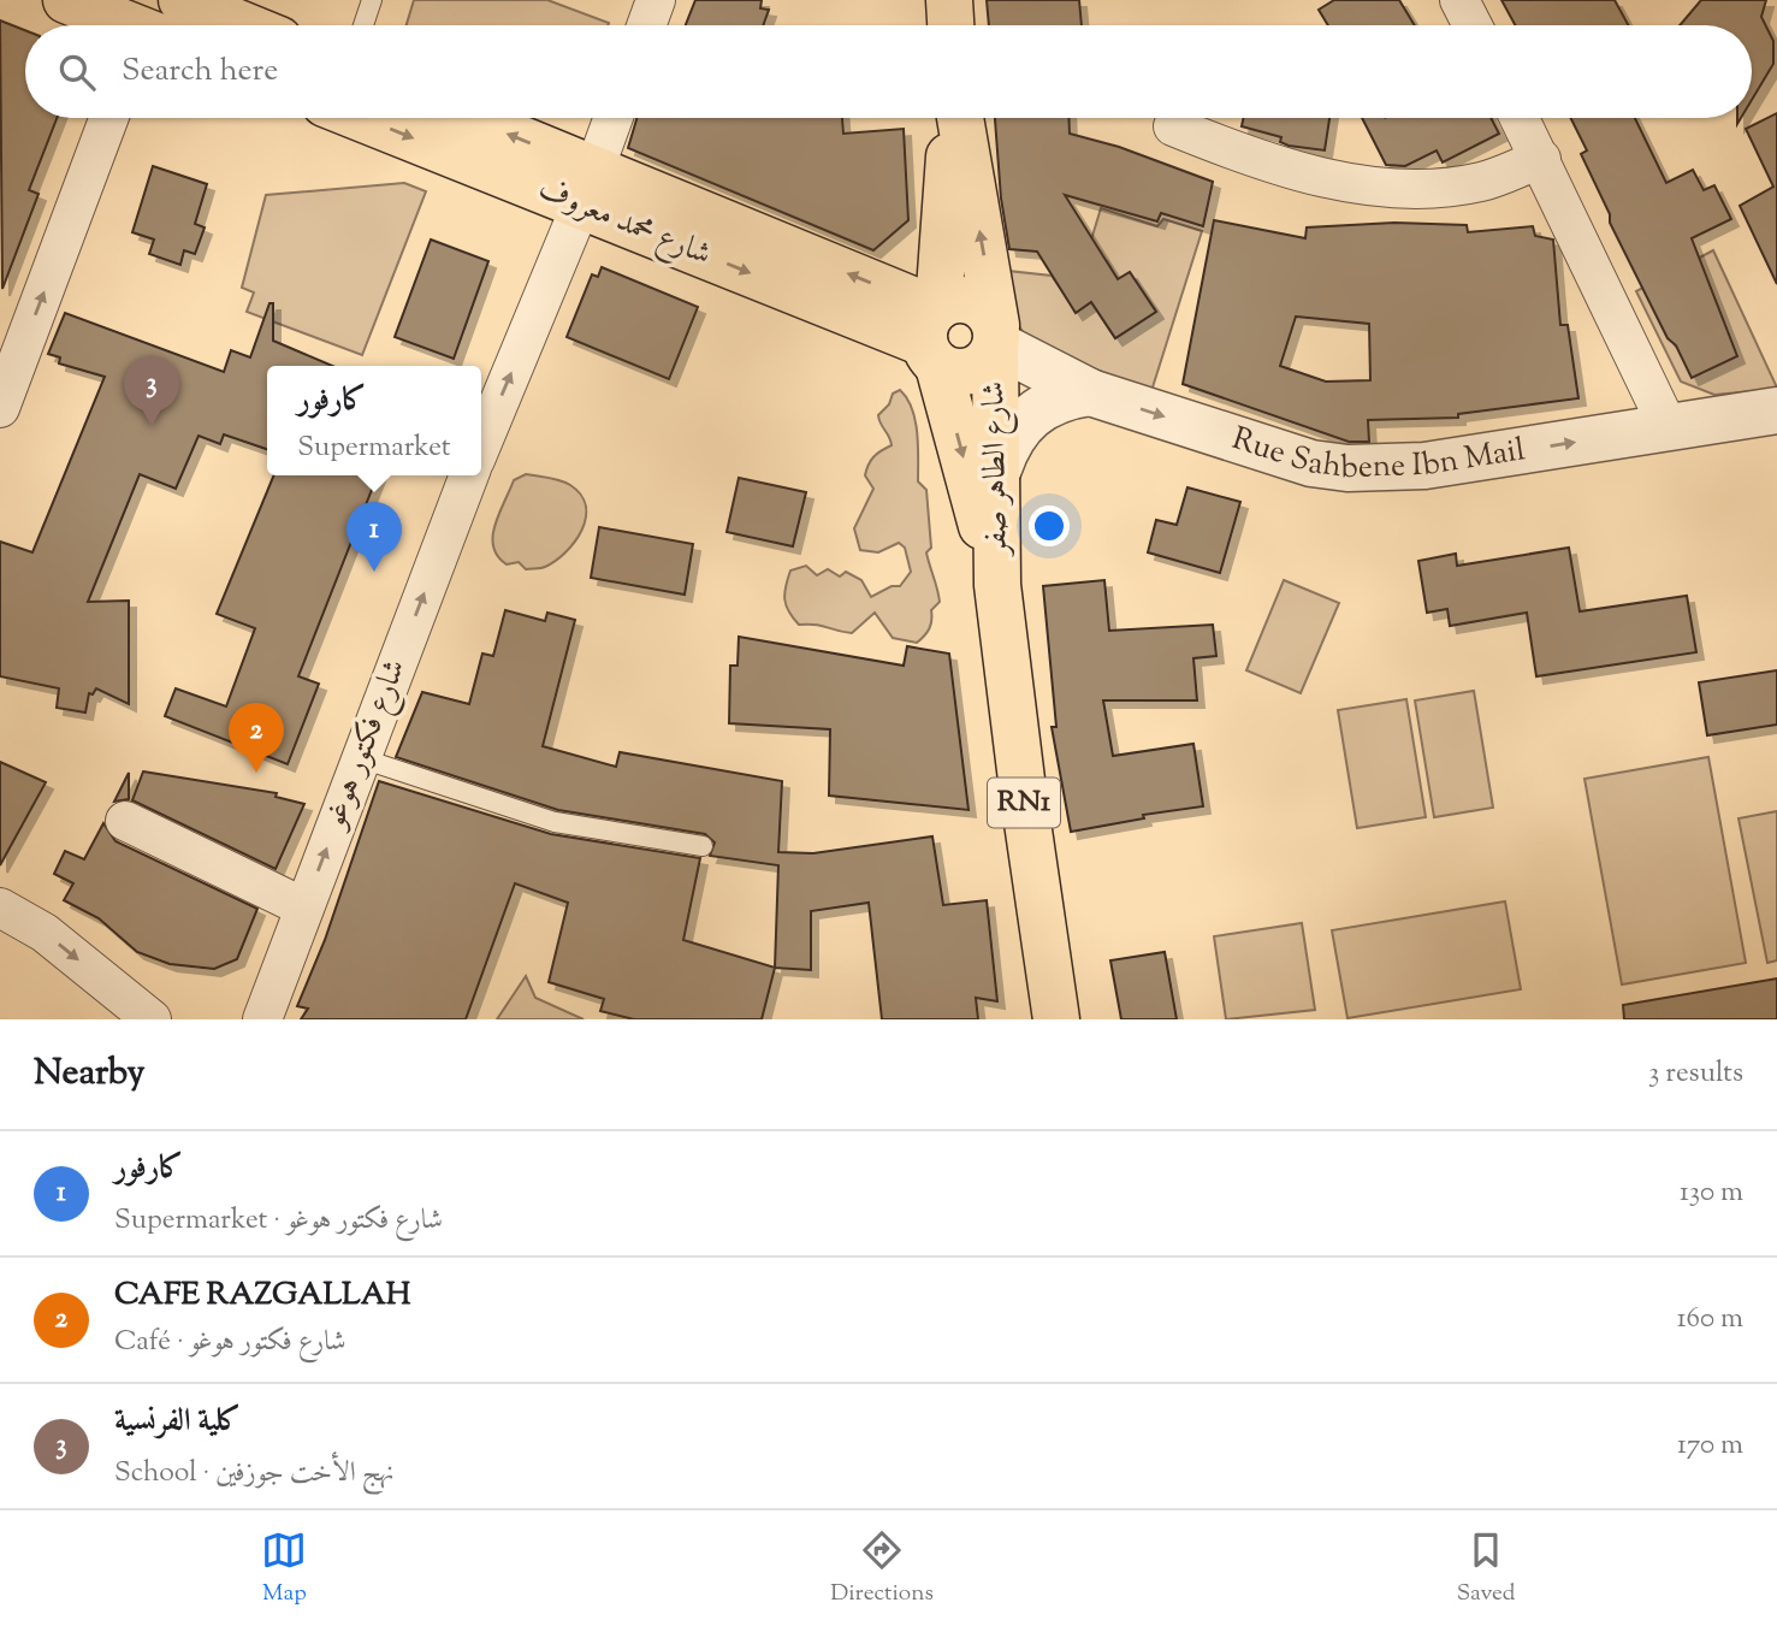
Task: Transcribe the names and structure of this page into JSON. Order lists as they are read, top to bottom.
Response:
{
  "streets": {
    "main road": ["شارع محمد معروف", "شارع الطاهر صفر", "RN1"],
    "street": ["Rue Sahbene Ibn Mail", "شارع فكتور هوغو"]
  },
  "crossings": [
    ["شارع محمد معروف", "Rue Sahbene Ibn Mail"],
    ["شارع محمد معروف", "شارع الطاهر صفر"],
    ["Rue Sahbene Ibn Mail", "شارع الطاهر صفر"]
  ],
  "one_way": ["شارع فكتور هوغو"],
  "page": {
    "search": "Search here",
    "pins": ["3", "1", "2"],
    "popup": ["كارفور", "Supermarket"],
    "heading": ["Nearby", "3 results"],
    "list": [
      {
        "mark": "1",
        "name": "كارفور",
        "note": "Supermarket · شارع فكتور هوغو",
        "value": "130 m"
      },
      {
        "mark": "2",
        "name": "CAFE RAZGALLAH",
        "note": "Café · شارع فكتور هوغو",
        "value": "160 m"
      },
      {
        "mark": "3",
        "name": "كلية الفرنسية",
        "note": "School · نهج الأخت جوزفين",
        "value": "170 m"
      }
    ],
    "nav": ["Map", "Directions", "Saved"]
  }
}
